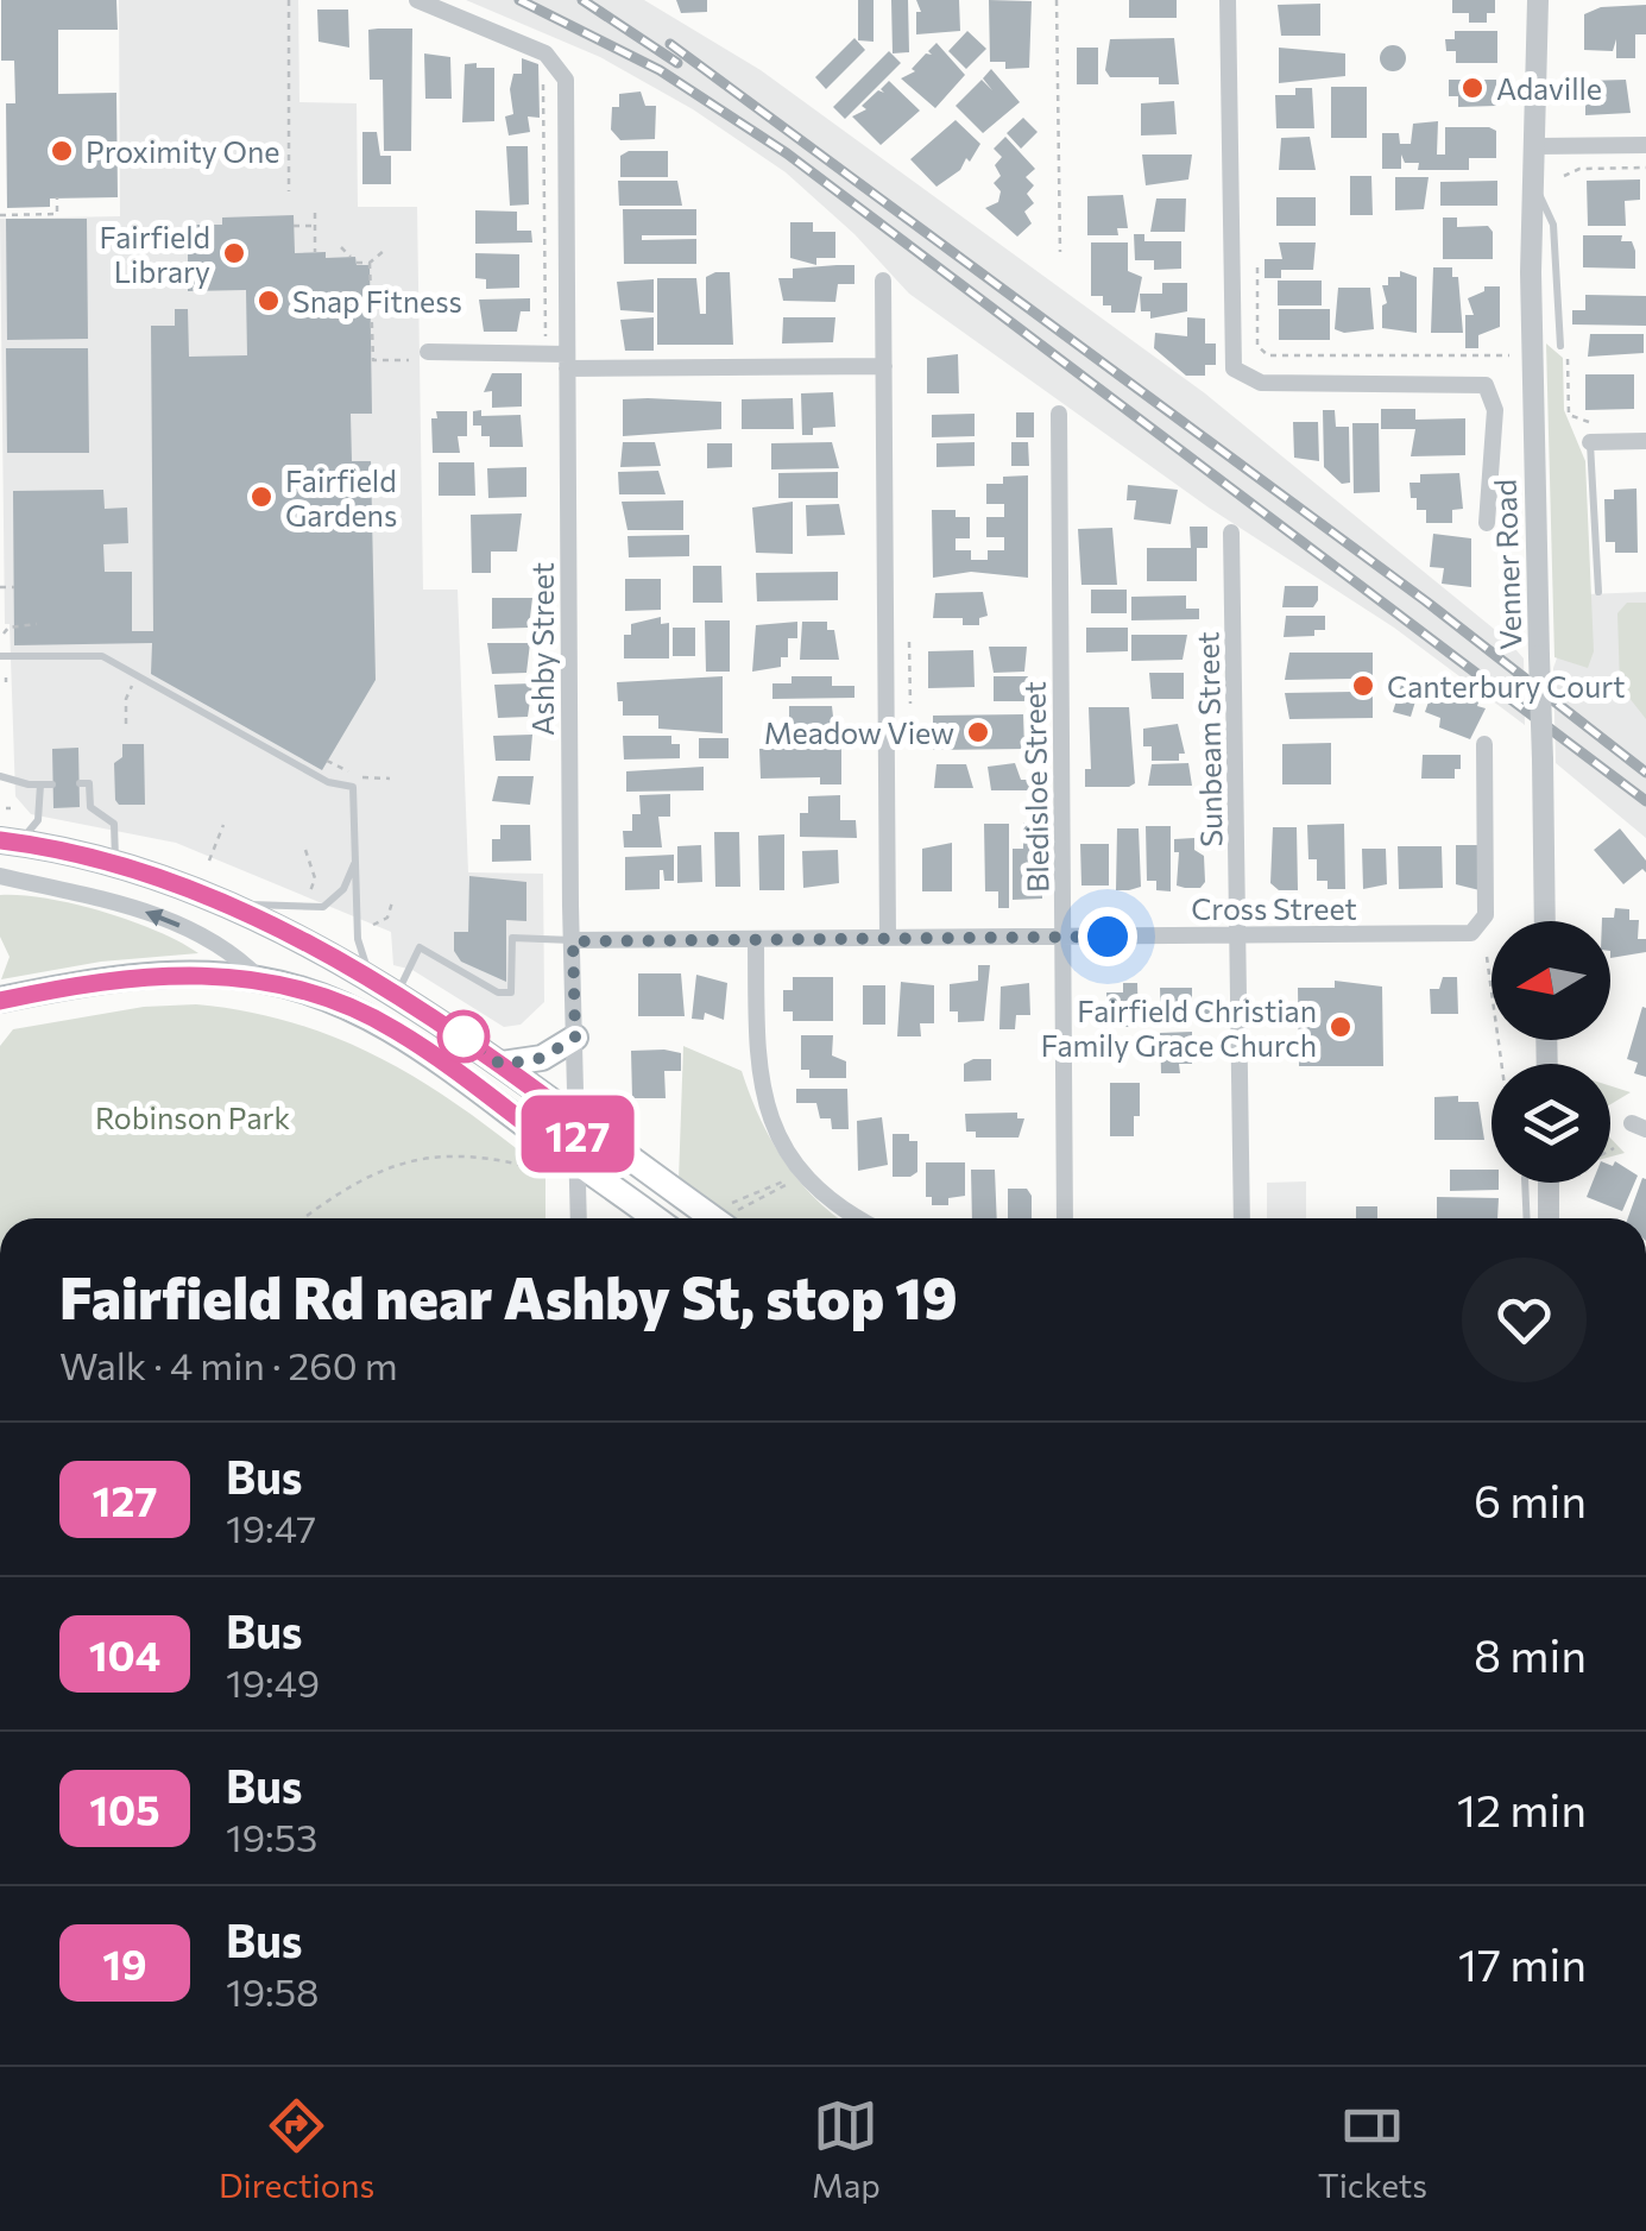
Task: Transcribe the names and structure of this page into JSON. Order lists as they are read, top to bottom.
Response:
{
  "streets": {
    "street": [
      "Venner Road",
      "Ashby Street",
      "Sunbeam Street",
      "Bledisloe Street",
      "Cross Street"
    ]
  },
  "crossings": [
    ["Ashby Street", "Cross Street"],
    ["Sunbeam Street", "Cross Street"],
    ["Bledisloe Street", "Cross Street"]
  ],
  "parks": ["Robinson Park"],
  "places": [
    "Adaville",
    "Proximity One",
    "Fairfield Library",
    "Snap Fitness",
    "Fairfield Gardens",
    "Canterbury Court",
    "Meadow View",
    "Fairfield Christian Family Grace Church"
  ],
  "lines": ["bus line 127"],
  "north": "left",
  "page": {
    "on_map": "127",
    "heading": ["Fairfield Rd near Ashby St, stop 19", "Walk · 4 min · 260 m"],
    "list": [
      {
        "mark": "127",
        "name": "Bus",
        "note": "19:47",
        "value": "6 min"
      },
      {
        "mark": "104",
        "name": "Bus",
        "note": "19:49",
        "value": "8 min"
      },
      {
        "mark": "105",
        "name": "Bus",
        "note": "19:53",
        "value": "12 min"
      },
      {
        "mark": "19",
        "name": "Bus",
        "note": "19:58",
        "value": "17 min"
      }
    ],
    "tabs": ["Directions", "Map", "Tickets"]
  }
}
